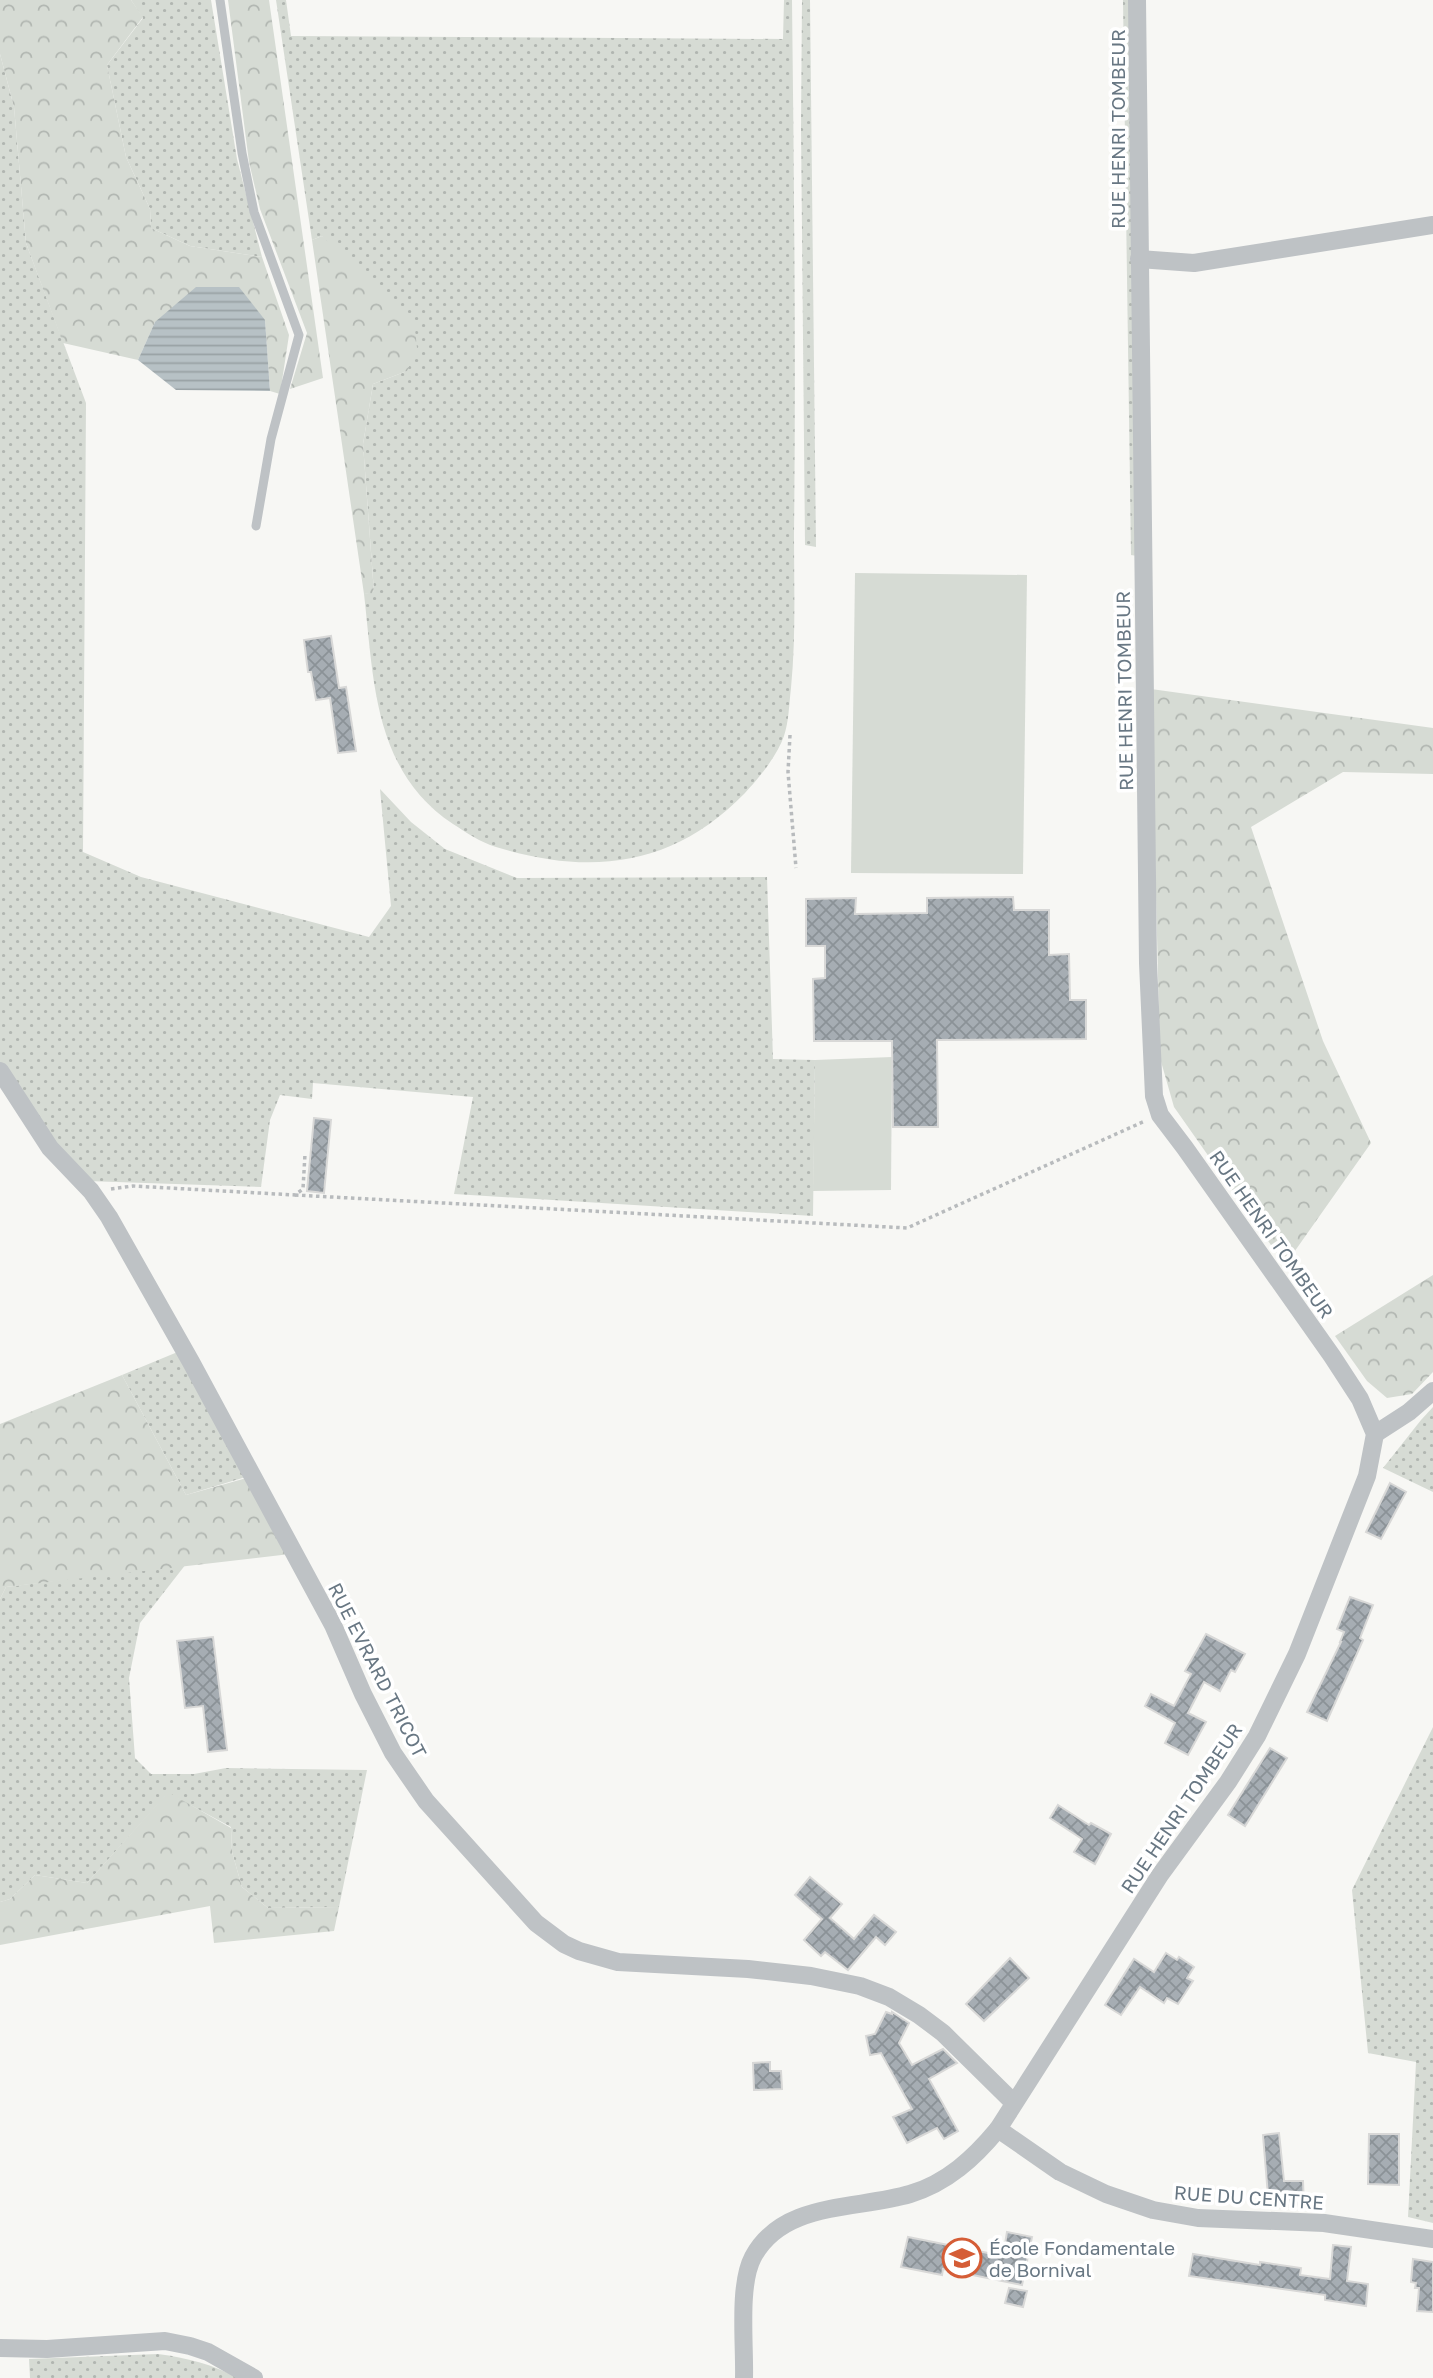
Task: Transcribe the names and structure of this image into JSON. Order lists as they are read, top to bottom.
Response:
{
  "streets": {
    "street": ["RUE HENRI TOMBEUR", "RUE EVRARD TRICOT", "RUE DU CENTRE"]
  },
  "crossings": [
    ["RUE HENRI TOMBEUR", "RUE EVRARD TRICOT"],
    ["RUE HENRI TOMBEUR", "RUE DU CENTRE"]
  ],
  "places": {
    "school or university": ["École Fondamentale de Bornival"]
  }
}
